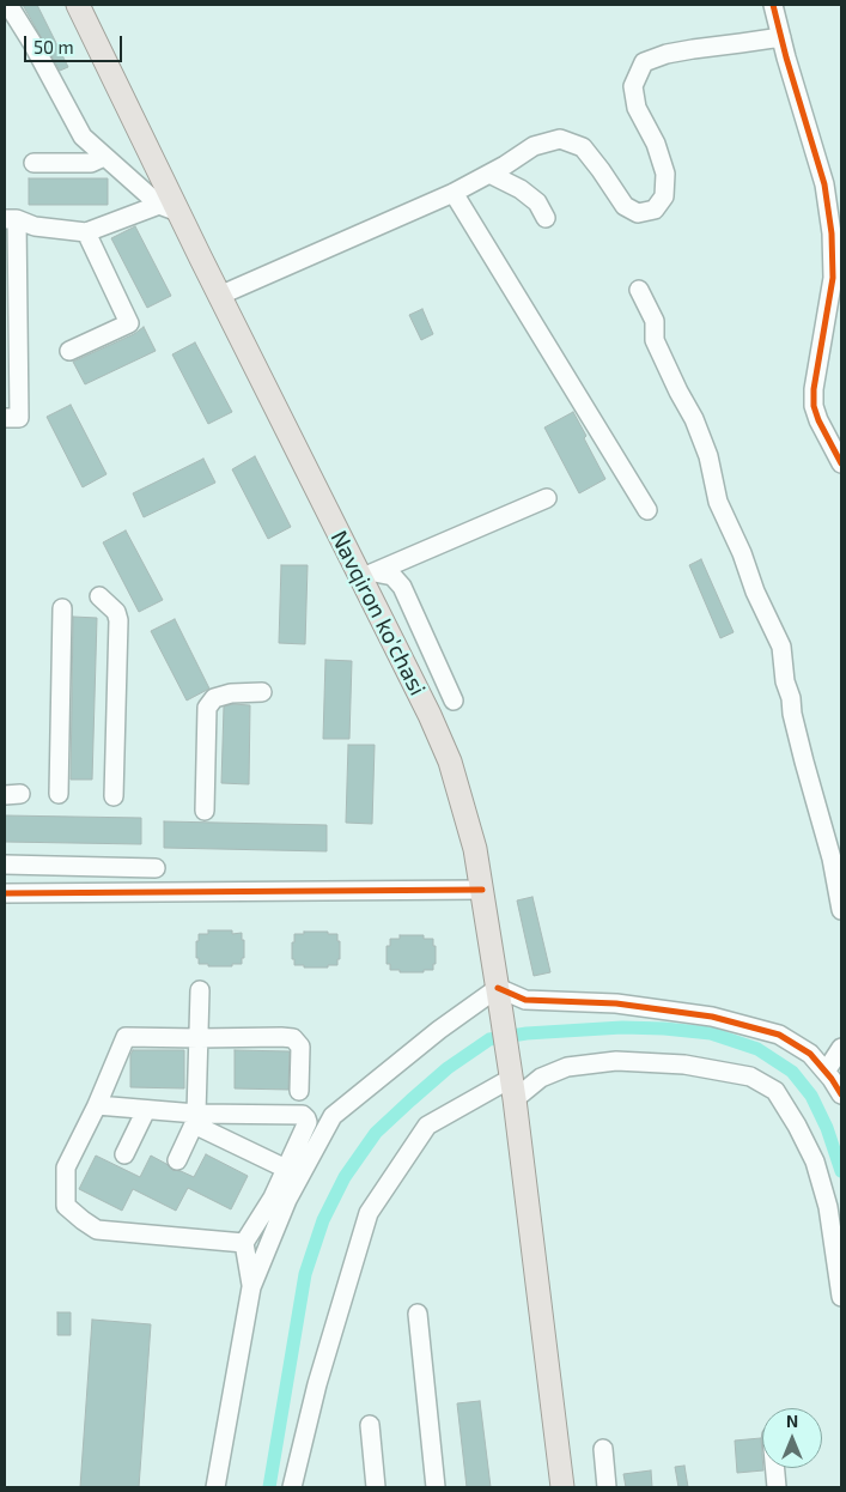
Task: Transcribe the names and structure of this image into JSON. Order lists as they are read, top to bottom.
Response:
{
  "streets": {
    "main road": ["Navqiron ko'chasi"]
  },
  "scale_bar": "50 m",
  "north": "top"
}
